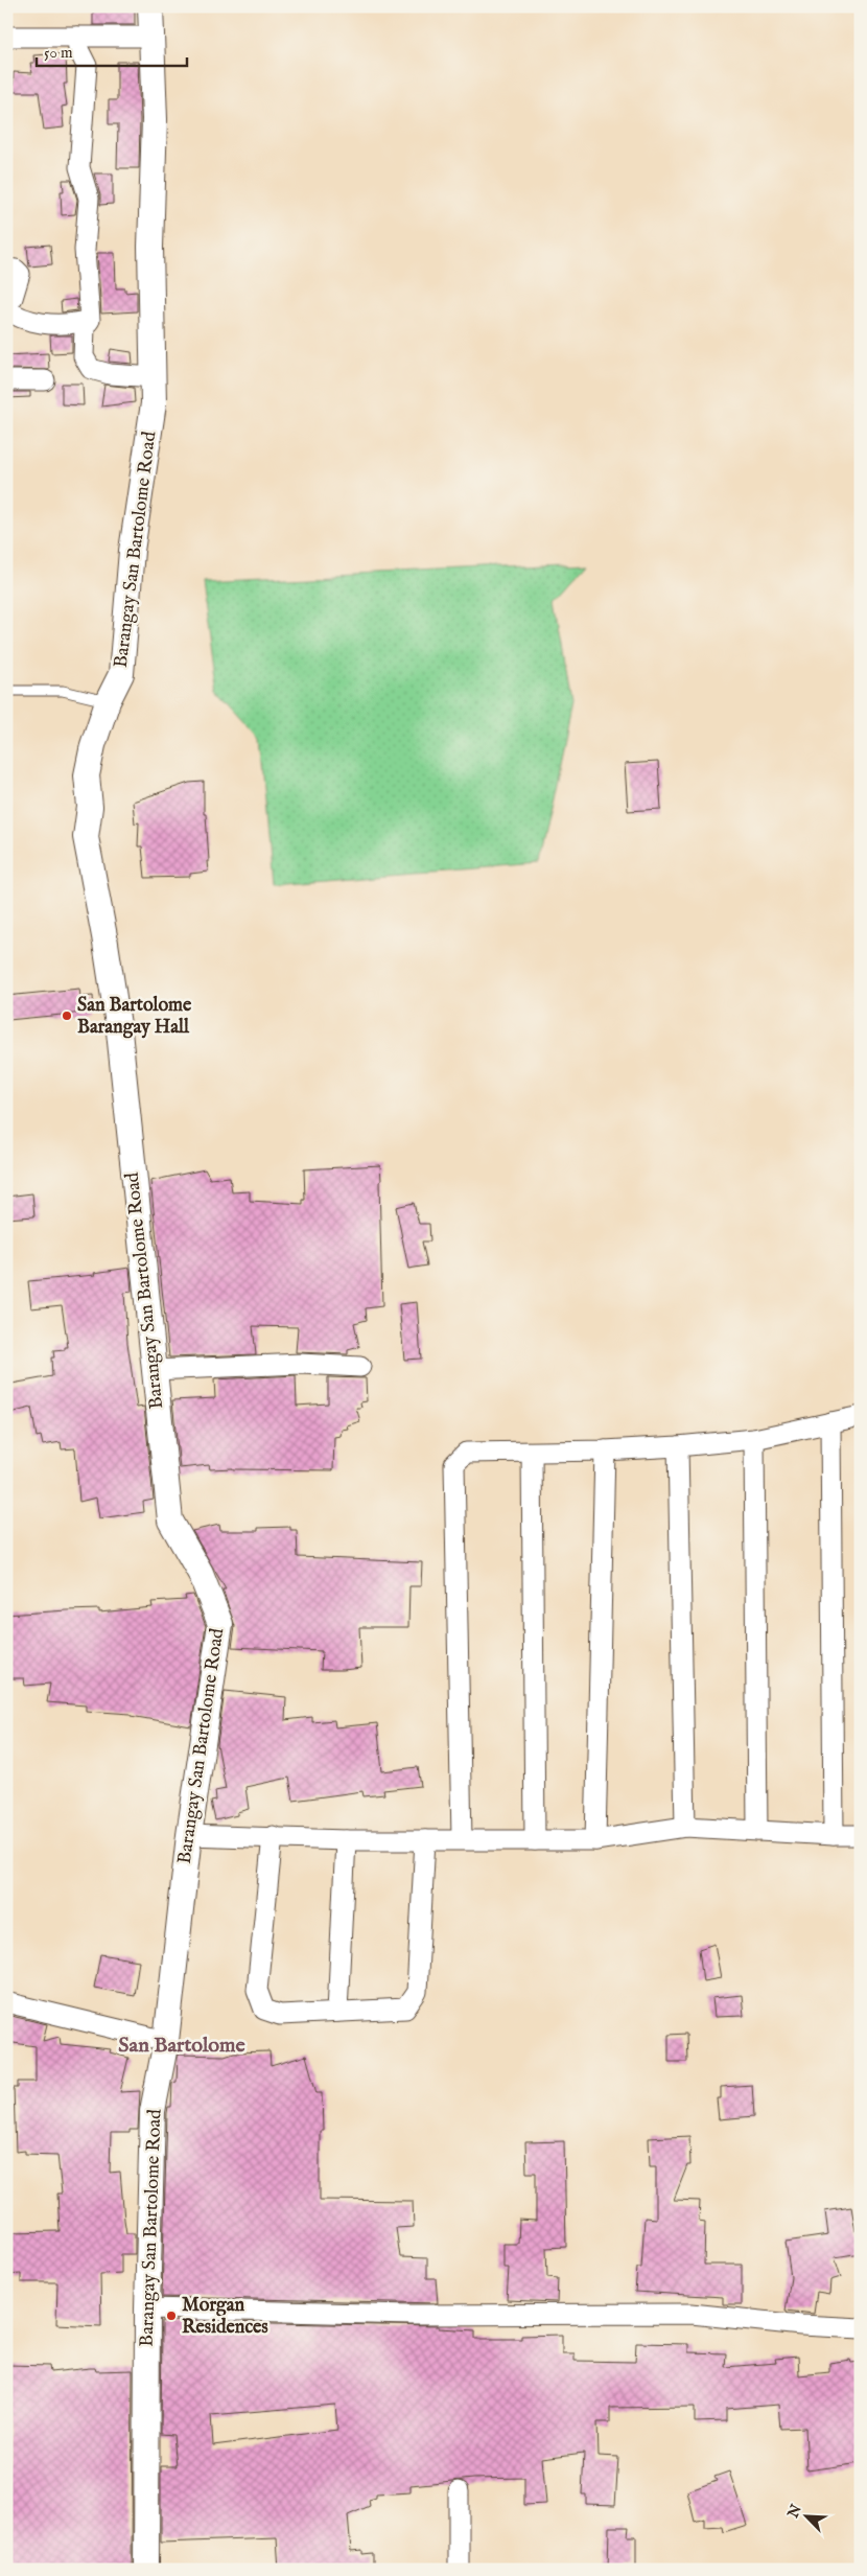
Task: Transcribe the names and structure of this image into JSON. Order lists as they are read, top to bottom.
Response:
{
  "streets": {
    "street": ["Barangay San Bartolome Road"]
  },
  "districts": ["San Bartolome"],
  "places": ["San Bartolome Barangay Hall", "Morgan Residences"],
  "scale_bar": "50 m",
  "north": "top left"
}
